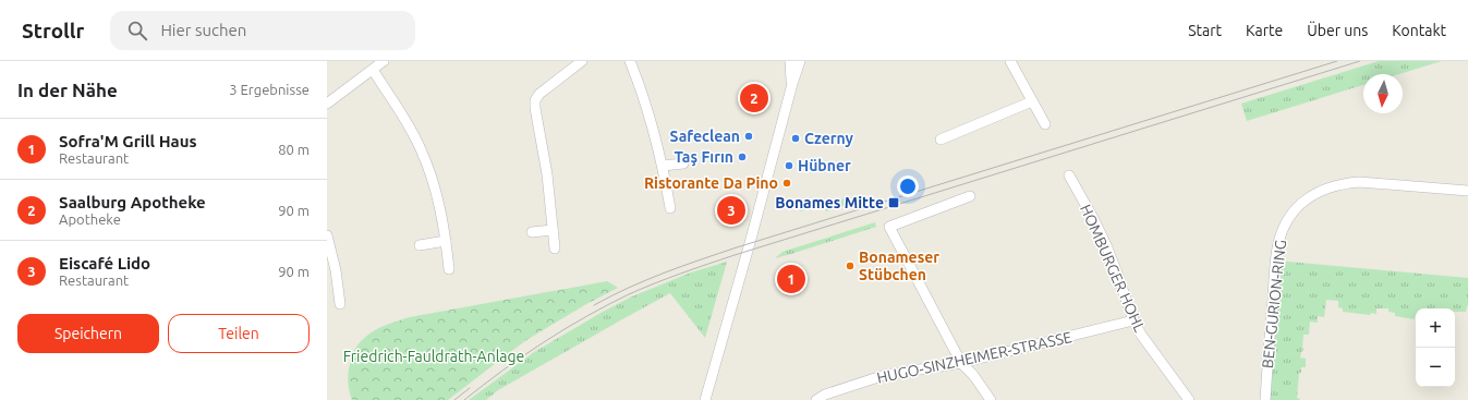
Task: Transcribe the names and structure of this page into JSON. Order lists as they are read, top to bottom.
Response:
{
  "streets": {
    "street": ["HOMBURGER HOHL", "BEN-GURION-RING", "HUGO-SINZHEIMER-STRASSE"]
  },
  "crossings": [
    ["HOMBURGER HOHL", "HUGO-SINZHEIMER-STRASSE"]
  ],
  "parks": ["Friedrich-Fauldrath-Anlage"],
  "places": {
    "other": [
      "Safeclean",
      "Czerny",
      "Taş Fırın",
      "Hübner",
      "Ristorante Da Pino",
      "Bonameser Stübchen"
    ],
    "transit": ["Bonames Mitte"]
  },
  "north": "bottom",
  "page": {
    "header": "Strollr",
    "search": "Hier suchen",
    "nav": [
      "Start",
      "Karte",
      "Über uns",
      "Kontakt"
    ],
    "heading": ["In der Nähe", "3 Ergebnisse"],
    "pins": ["2", "3", "1"],
    "list": [
      {
        "mark": "1",
        "name": "Sofra'M Grill Haus",
        "note": "Restaurant",
        "value": "80 m"
      },
      {
        "mark": "2",
        "name": "Saalburg Apotheke",
        "note": "Apotheke",
        "value": "90 m"
      },
      {
        "mark": "3",
        "name": "Eiscafé Lido",
        "note": "Restaurant",
        "value": "90 m"
      }
    ],
    "buttons": ["Speichern", "Teilen"],
    "map_buttons": ["+", "−"]
  }
}
